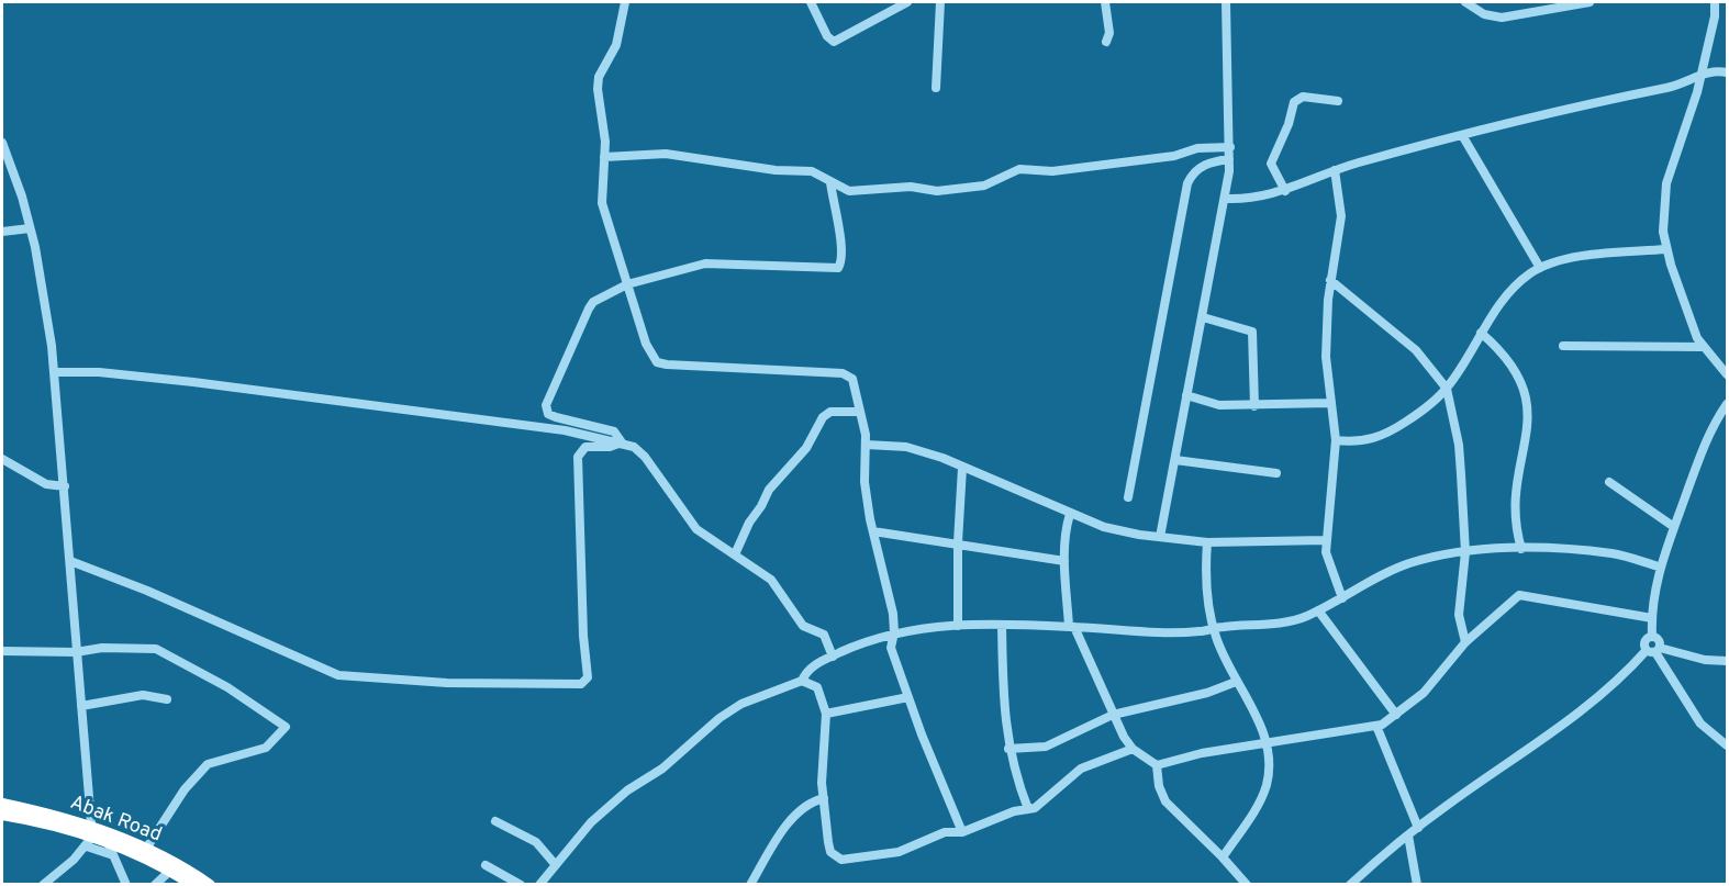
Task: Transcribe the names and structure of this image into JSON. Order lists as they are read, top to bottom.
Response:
{
  "streets": {
    "highway": ["Abak Road"]
  }
}
